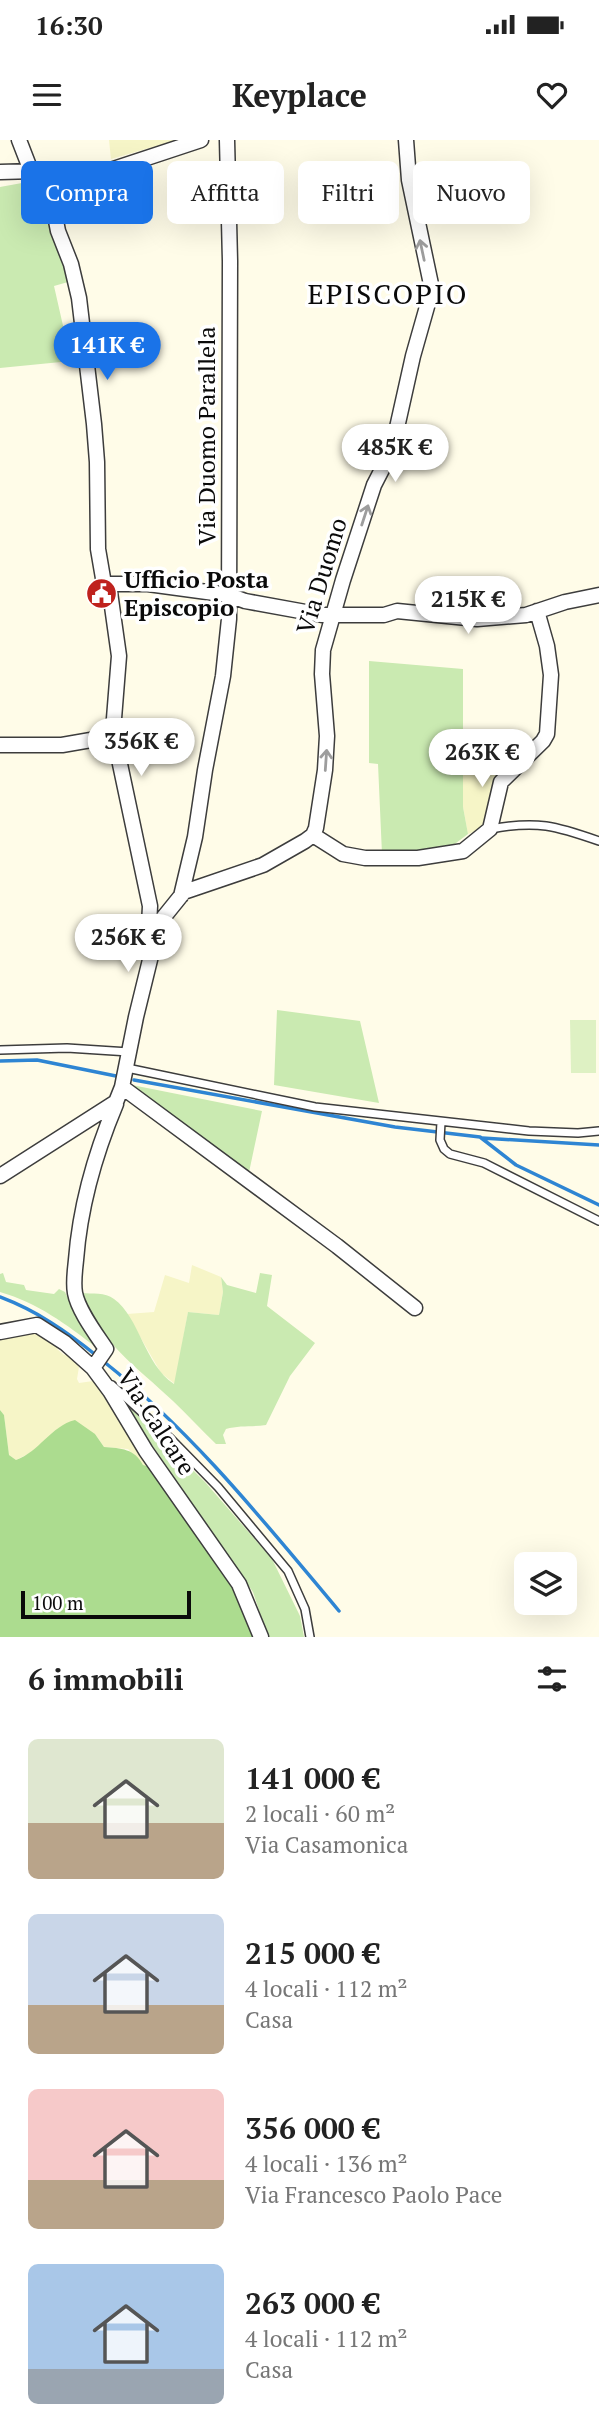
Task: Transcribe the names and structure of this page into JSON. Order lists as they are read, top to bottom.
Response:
{
  "streets": {
    "street": ["Via Duomo Parallela", "Via Duomo", "Via Calcare"]
  },
  "one_way": ["Via Duomo"],
  "districts": ["EPISCOPIO"],
  "places": {
    "public building": ["Ufficio Posta Episcopio"]
  },
  "scale_bar": "100 m",
  "page": {
    "status": "16:30",
    "header": "Keyplace",
    "chip": [
      "Compra",
      "Affitta",
      "Filtri",
      "Nuovo"
    ],
    "price": [
      "141K €",
      "485K €",
      "215K €",
      "356K €",
      "263K €",
      "256K €"
    ],
    "scale": "100 m",
    "heading": "6 immobili",
    "list": [
      {
        "name": "141 000 €",
        "note": "2 locali · 60 m² · Via Casamonica"
      },
      {
        "name": "215 000 €",
        "note": "4 locali · 112 m² · Casa"
      },
      {
        "name": "356 000 €",
        "note": "4 locali · 136 m² · Via Francesco Paolo Pace"
      },
      {
        "name": "263 000 €",
        "note": "4 locali · 112 m² · Casa"
      }
    ]
  }
}
